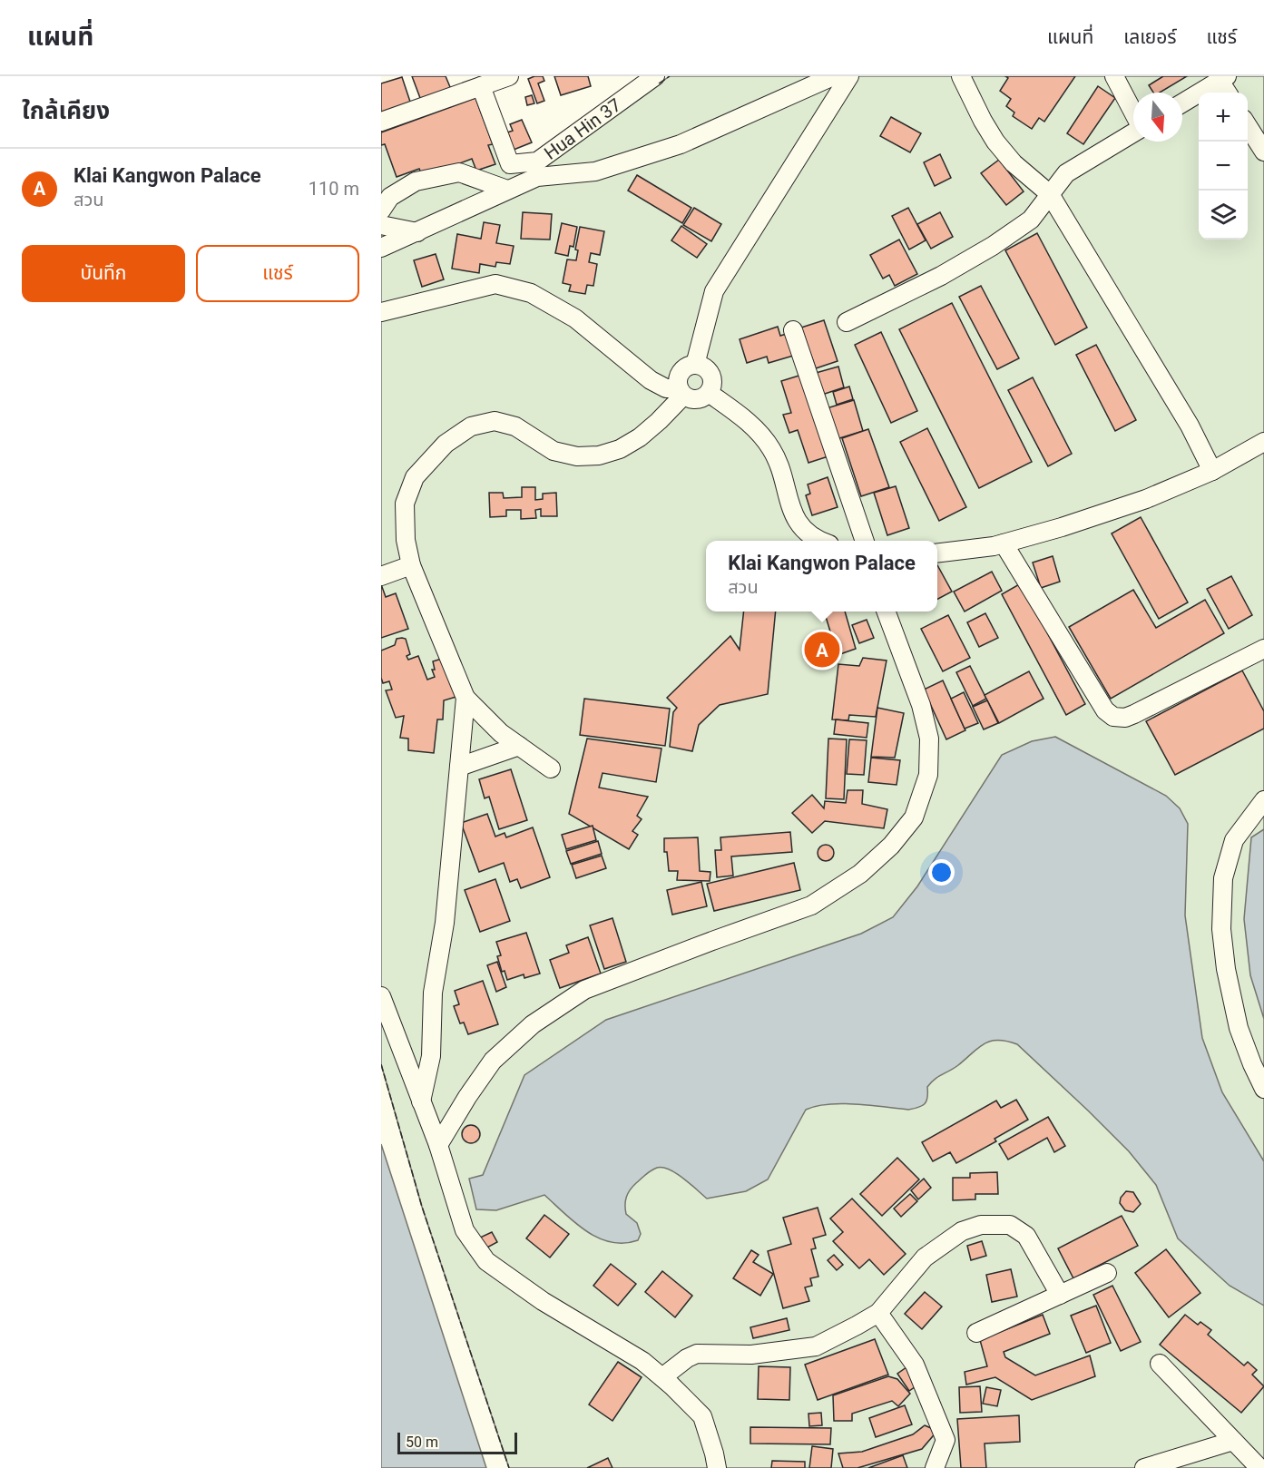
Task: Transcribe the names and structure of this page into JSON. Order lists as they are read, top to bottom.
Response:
{
  "streets": {
    "street": ["Hua Hin 37"]
  },
  "scale_bar": "50 m",
  "north": "bottom",
  "page": {
    "header": "แผนที่",
    "nav": ["แผนที่", "เลเยอร์", "แชร์"],
    "heading": "ใกล้เคียง",
    "map_buttons": ["+", "−"],
    "list": [
      {
        "mark": "A",
        "name": "Klai Kangwon Palace",
        "note": "สวน",
        "value": "110 m"
      }
    ],
    "buttons": ["บันทึก", "แชร์"],
    "popup": ["Klai Kangwon Palace", "สวน"],
    "pins": "A",
    "scale": "50 m"
  }
}
